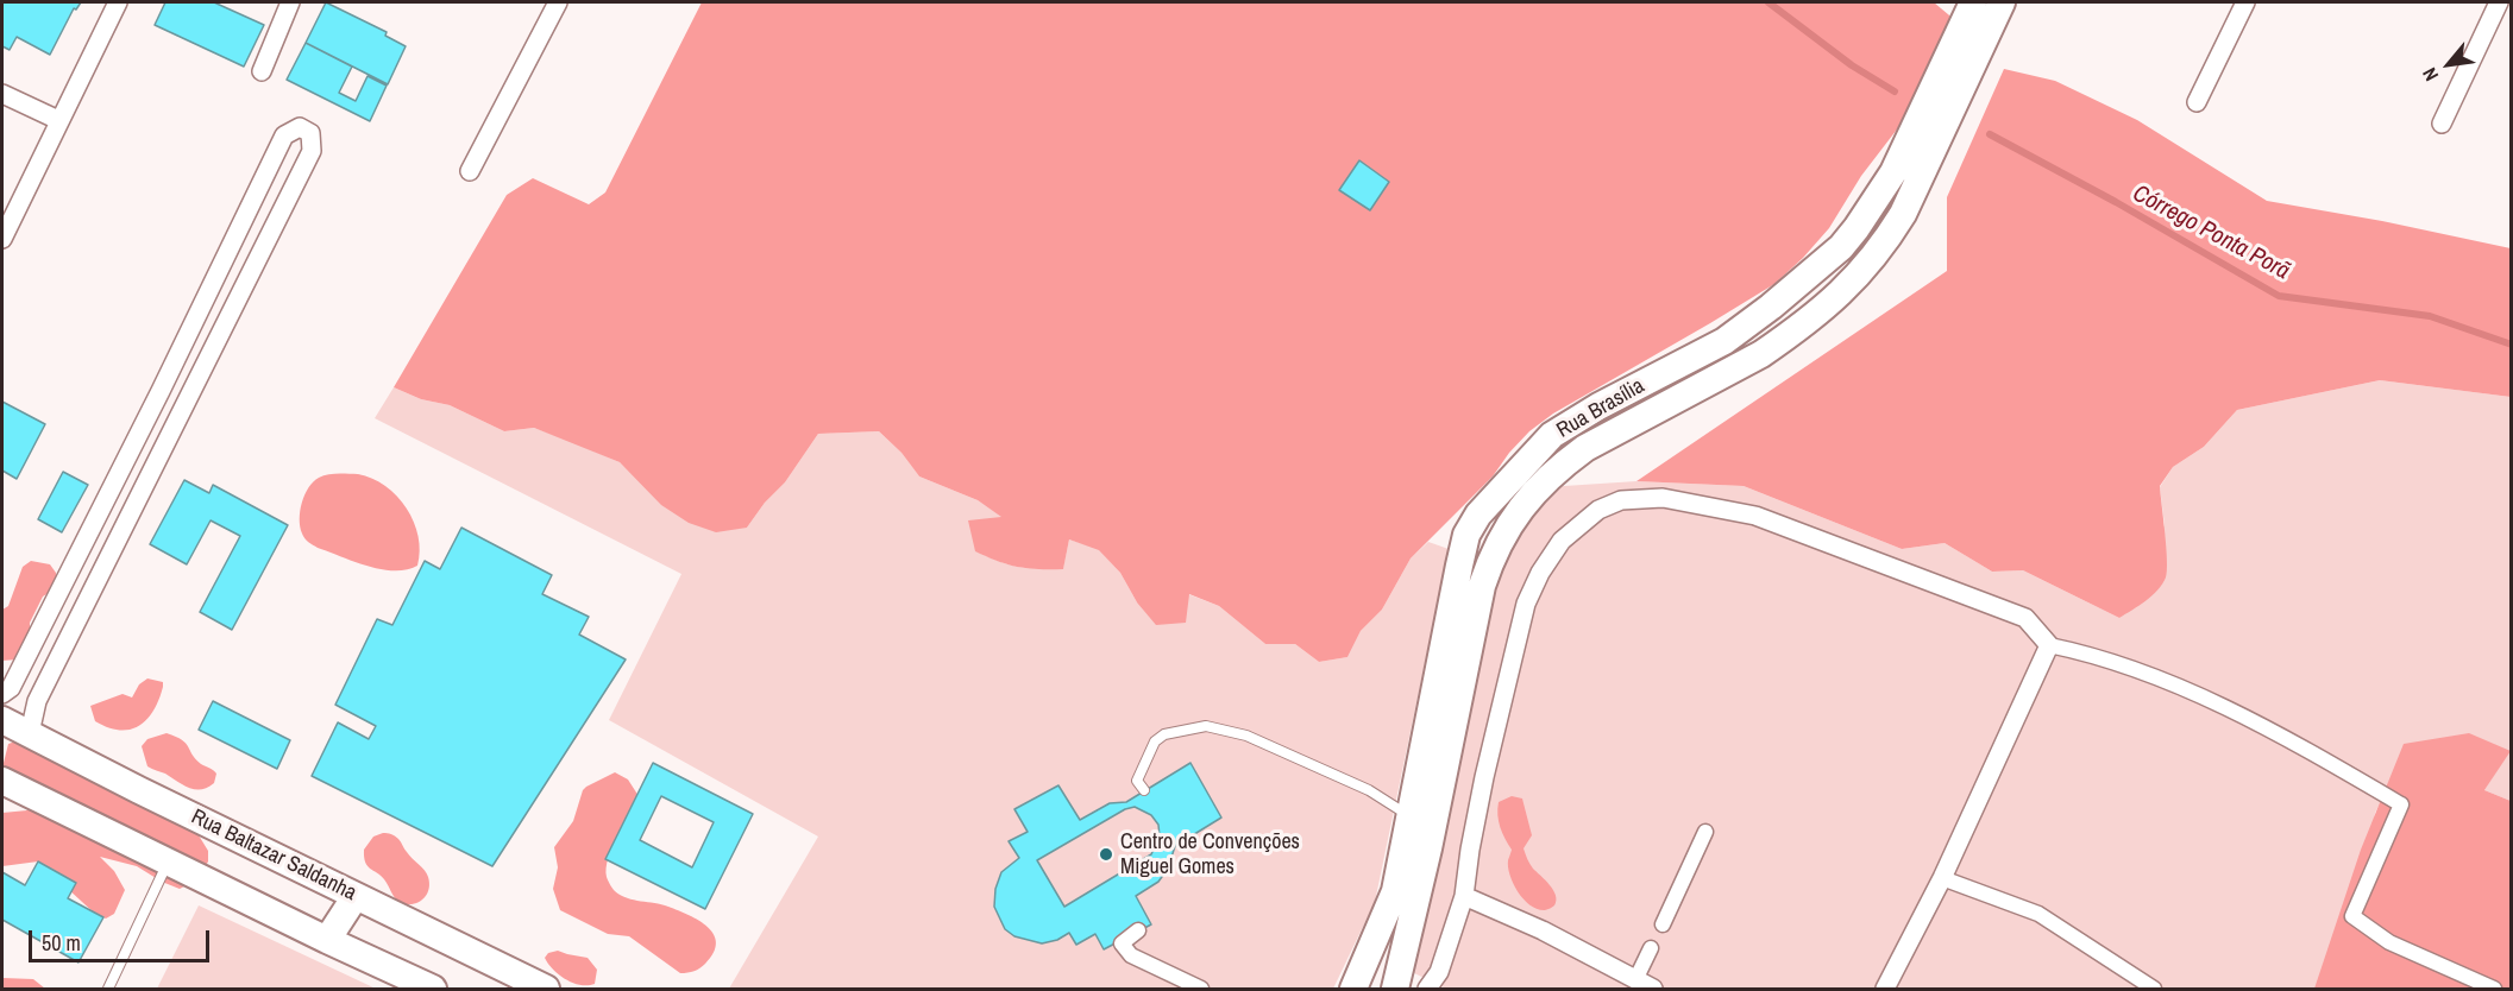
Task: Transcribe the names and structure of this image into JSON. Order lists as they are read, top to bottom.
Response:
{
  "streets": {
    "main road": ["Rua Brasília", "Rua Baltazar Saldanha"]
  },
  "water": ["Córrego Ponta Porã"],
  "places": ["Centro de Convenções Miguel Gomes"],
  "scale_bar": "50 m",
  "north": "bottom left"
}
